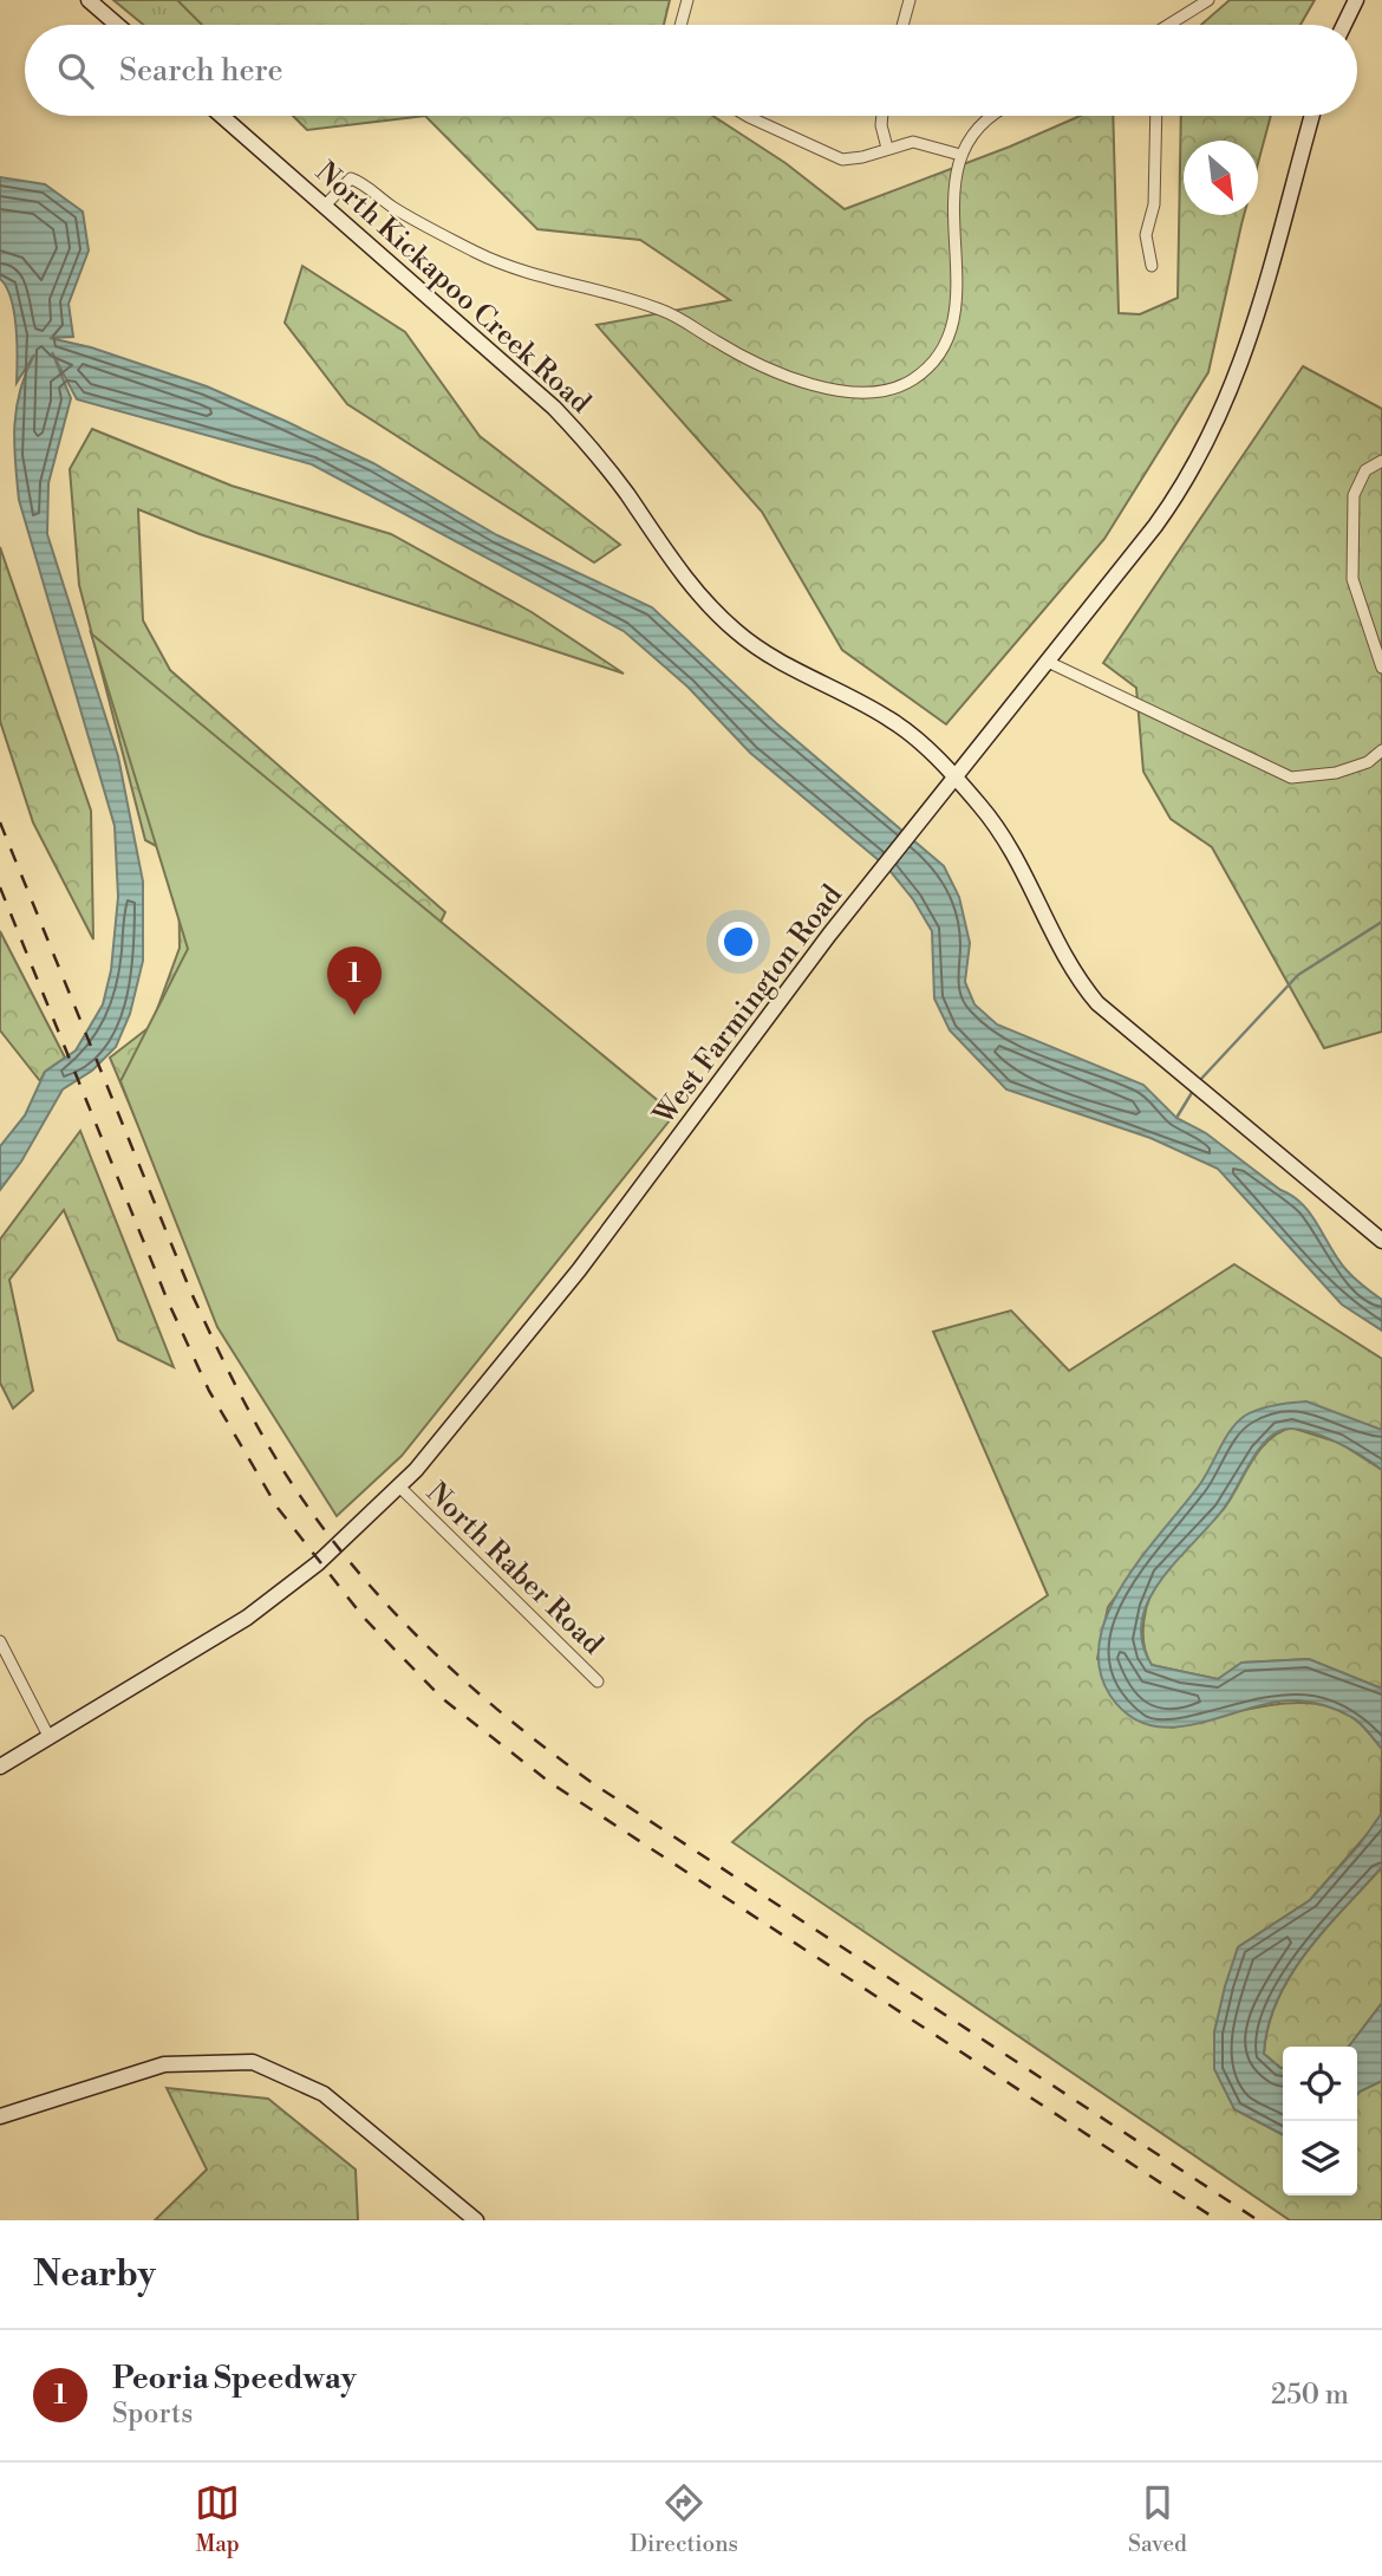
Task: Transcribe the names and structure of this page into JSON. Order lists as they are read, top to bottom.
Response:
{
  "streets": {
    "main road": ["North Kickapoo Creek Road", "West Farmington Road"],
    "street": ["North Raber Road"]
  },
  "crossings": [
    ["North Kickapoo Creek Road", "West Farmington Road"],
    ["West Farmington Road", "North Raber Road"]
  ],
  "north": "bottom right",
  "page": {
    "search": "Search here",
    "pins": "1",
    "heading": "Nearby",
    "list": [
      {
        "mark": "1",
        "name": "Peoria Speedway",
        "note": "Sports",
        "value": "250 m"
      }
    ],
    "nav": ["Map", "Directions", "Saved"]
  }
}
